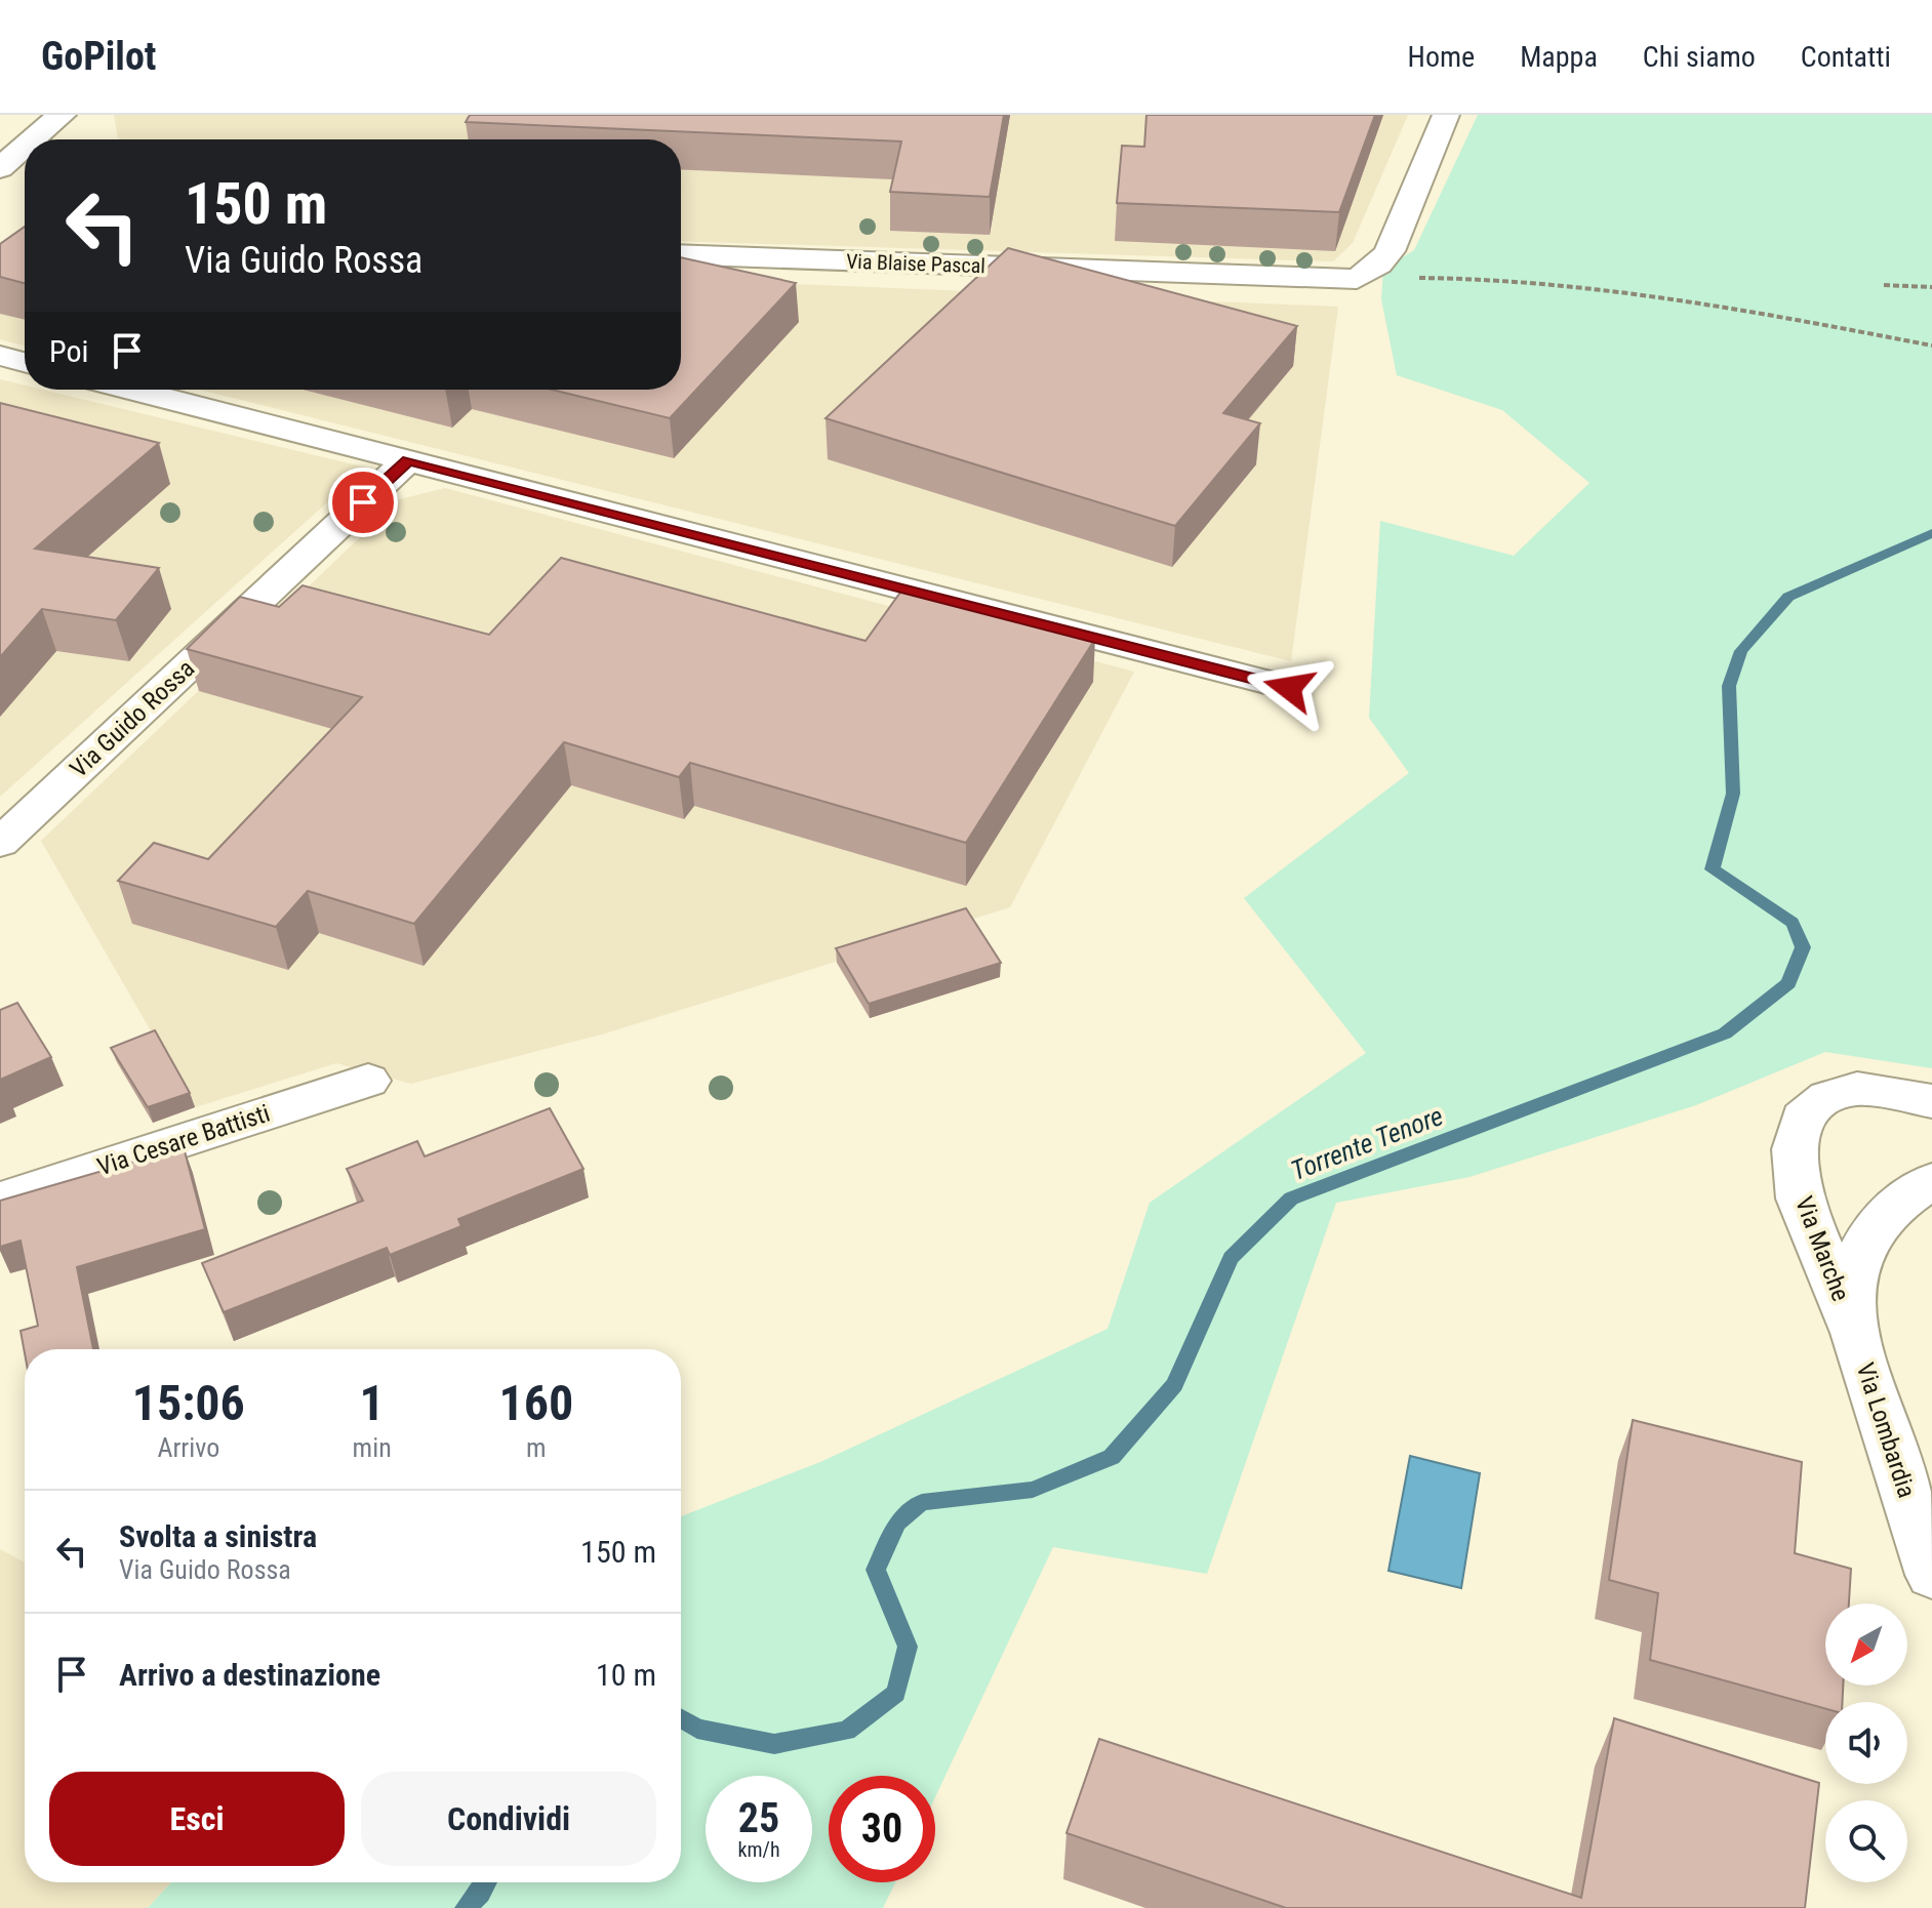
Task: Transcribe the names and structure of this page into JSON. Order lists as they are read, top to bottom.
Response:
{
  "streets": {
    "street": [
      "Via Blaise Pascal",
      "Via Guido Rossa",
      "Via Cesare Battisti",
      "Via Marche",
      "Via Lombardia"
    ]
  },
  "crossings": [
    ["Via Marche", "Via Lombardia"]
  ],
  "water": ["Torrente Tenore"],
  "north": "bottom left",
  "page": {
    "header": "GoPilot",
    "nav": [
      "Home",
      "Mappa",
      "Chi siamo",
      "Contatti"
    ],
    "turn": ["150 m", "Via Guido Rossa"],
    "then": "Poi",
    "eta": [
      "15:06",
      "Arrivo",
      "1",
      "min",
      "160",
      "m"
    ],
    "list": [
      {
        "name": "Svolta a sinistra",
        "note": "Via Guido Rossa",
        "value": "150 m"
      },
      {
        "name": "Arrivo a destinazione",
        "value": "10 m"
      }
    ],
    "buttons": ["Esci", "Condividi"],
    "speed": "25 km/h",
    "limit": "30"
  }
}
